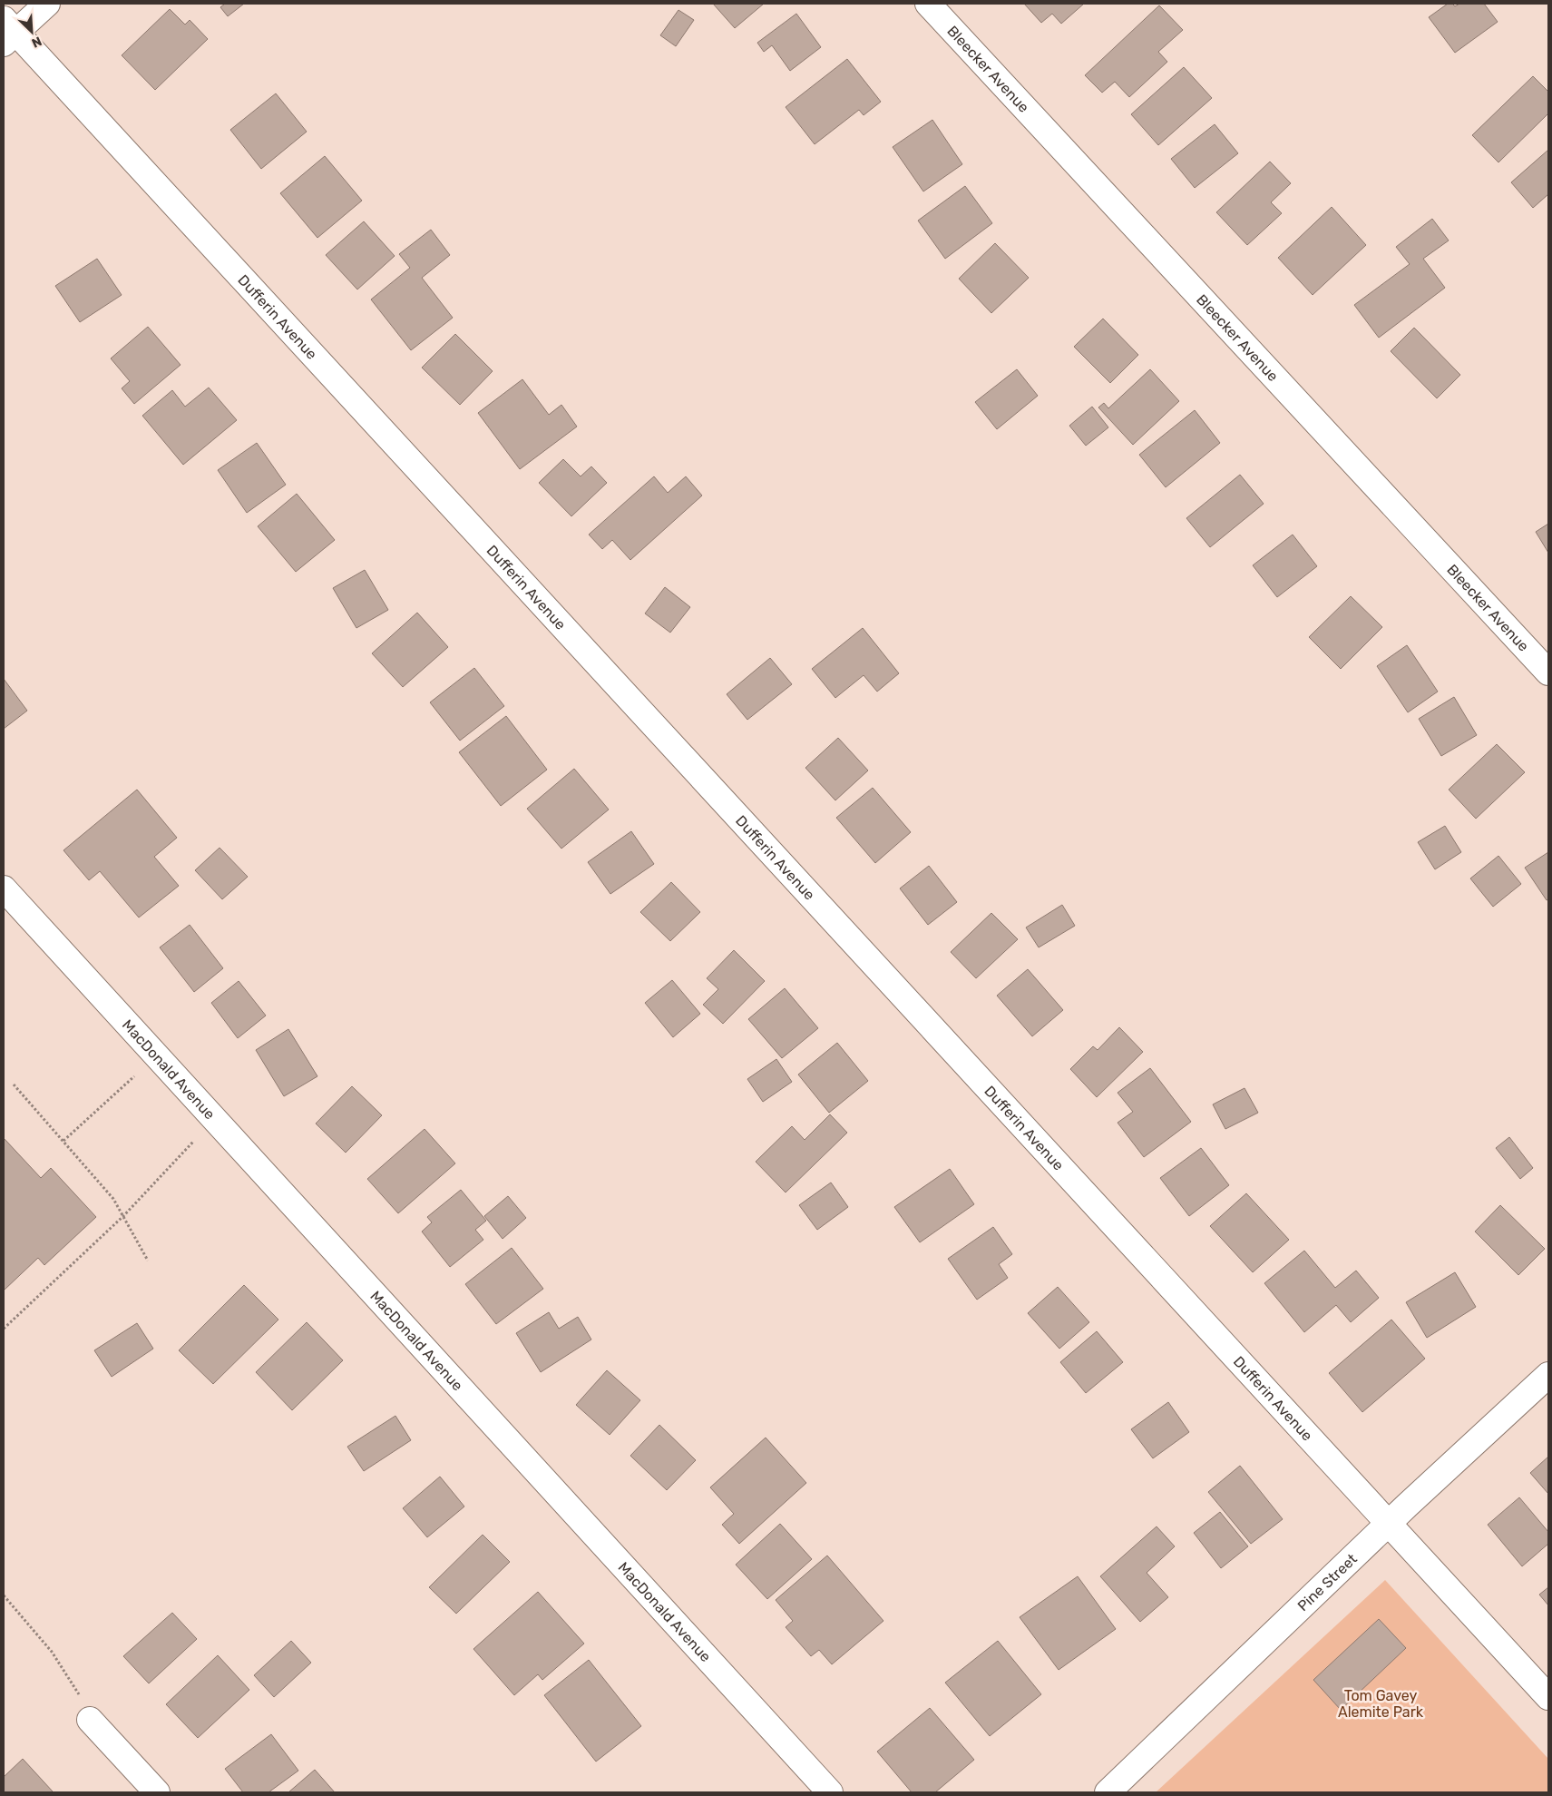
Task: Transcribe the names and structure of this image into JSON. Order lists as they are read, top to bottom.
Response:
{
  "streets": {
    "street": [
      "Bleecker Avenue",
      "Dufferin Avenue",
      "MacDonald Avenue",
      "Pine Street"
    ]
  },
  "crossings": [
    ["Dufferin Avenue", "Pine Street"]
  ],
  "parks": ["Tom Gavey Alemite Park"],
  "north": "bottom right"
}
